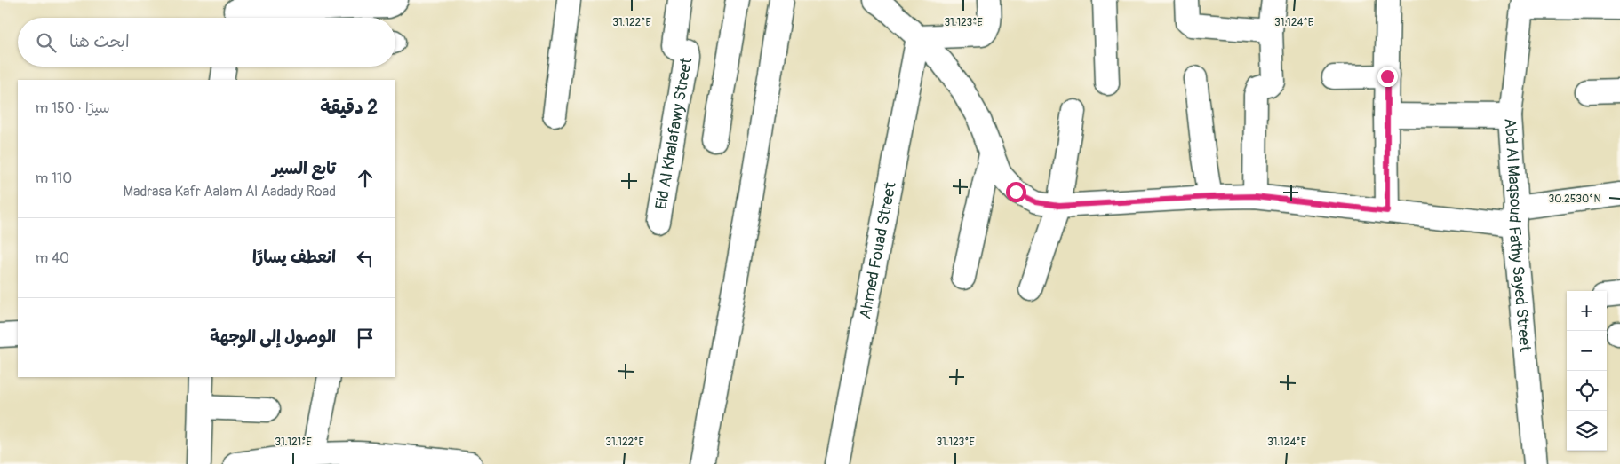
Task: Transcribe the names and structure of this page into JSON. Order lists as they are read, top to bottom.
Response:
{
  "streets": {
    "street": ["Eid Al Khalafawy Street", "Abd Al Maqsoud Fathy Sayed Street", "Ahmed Fouad Street"]
  },
  "page": {
    "search": "ابحث هنا",
    "heading": ["2 دقيقة", "سيرًا · 150 m"],
    "list": [
      ["تابع السير", "Madrasa Kafr Aalam Al Aadady Road", "110 m"],
      ["انعطف يسارًا", "40 m"],
      "الوصول إلى الوجهة"
    ],
    "map_buttons": ["+", "−"]
  },
  "coordinates": [
    "31.122°E",
    "31.123°E",
    "31.124°E",
    "30.2530°N",
    "31.121°E"
  ]
}
